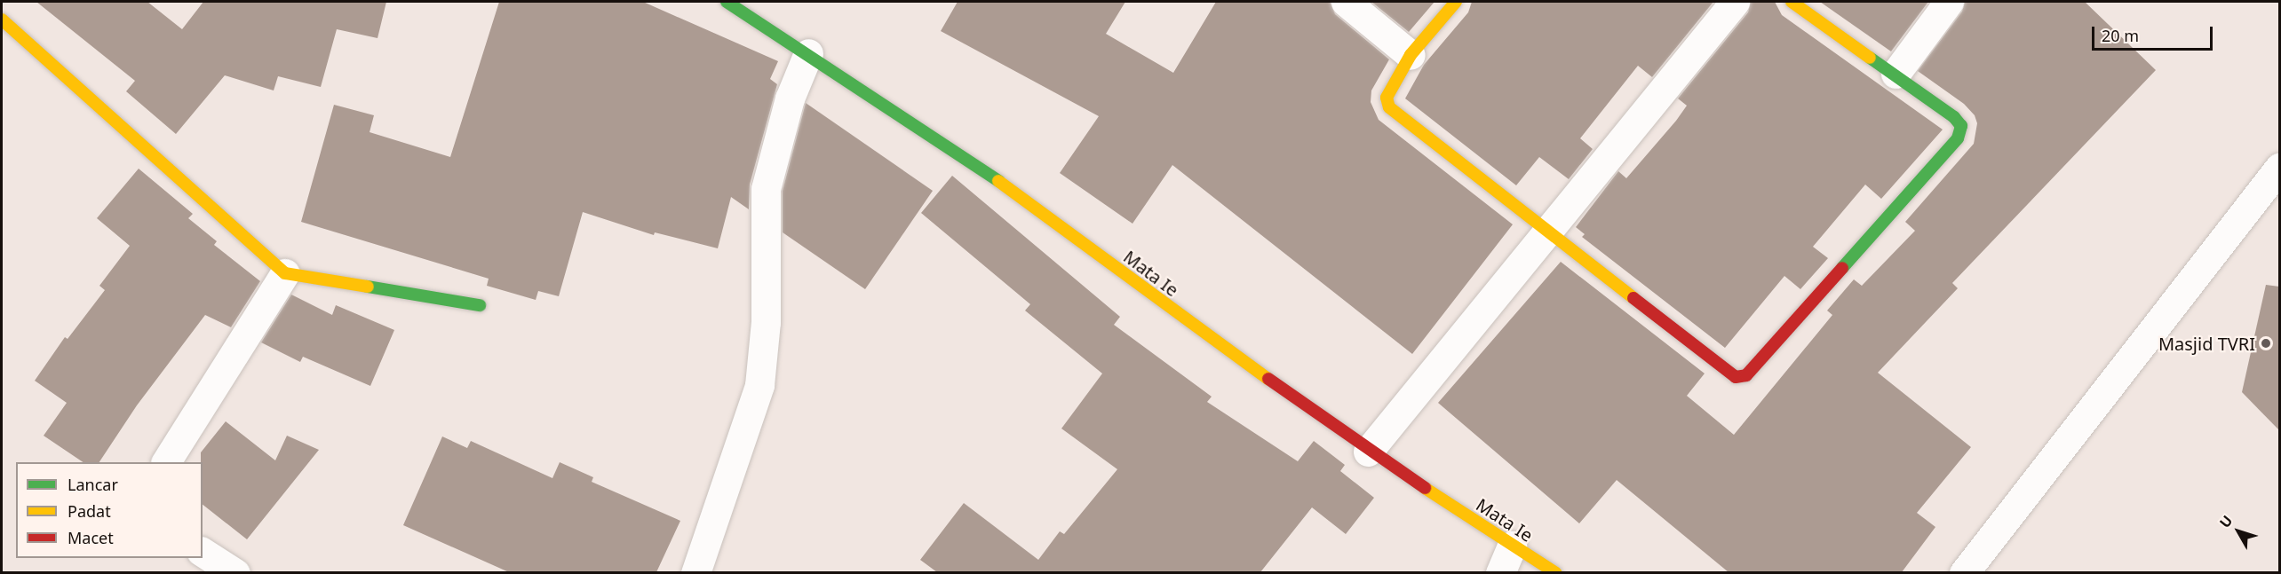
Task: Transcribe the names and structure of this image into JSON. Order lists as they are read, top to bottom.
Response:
{
  "streets": {
    "street": ["Mata Ie"]
  },
  "places": ["Masjid TVRI"],
  "legend": ["Lancar", "Padat", "Macet"],
  "scale_bar": "20 m",
  "north": "top left"
}
